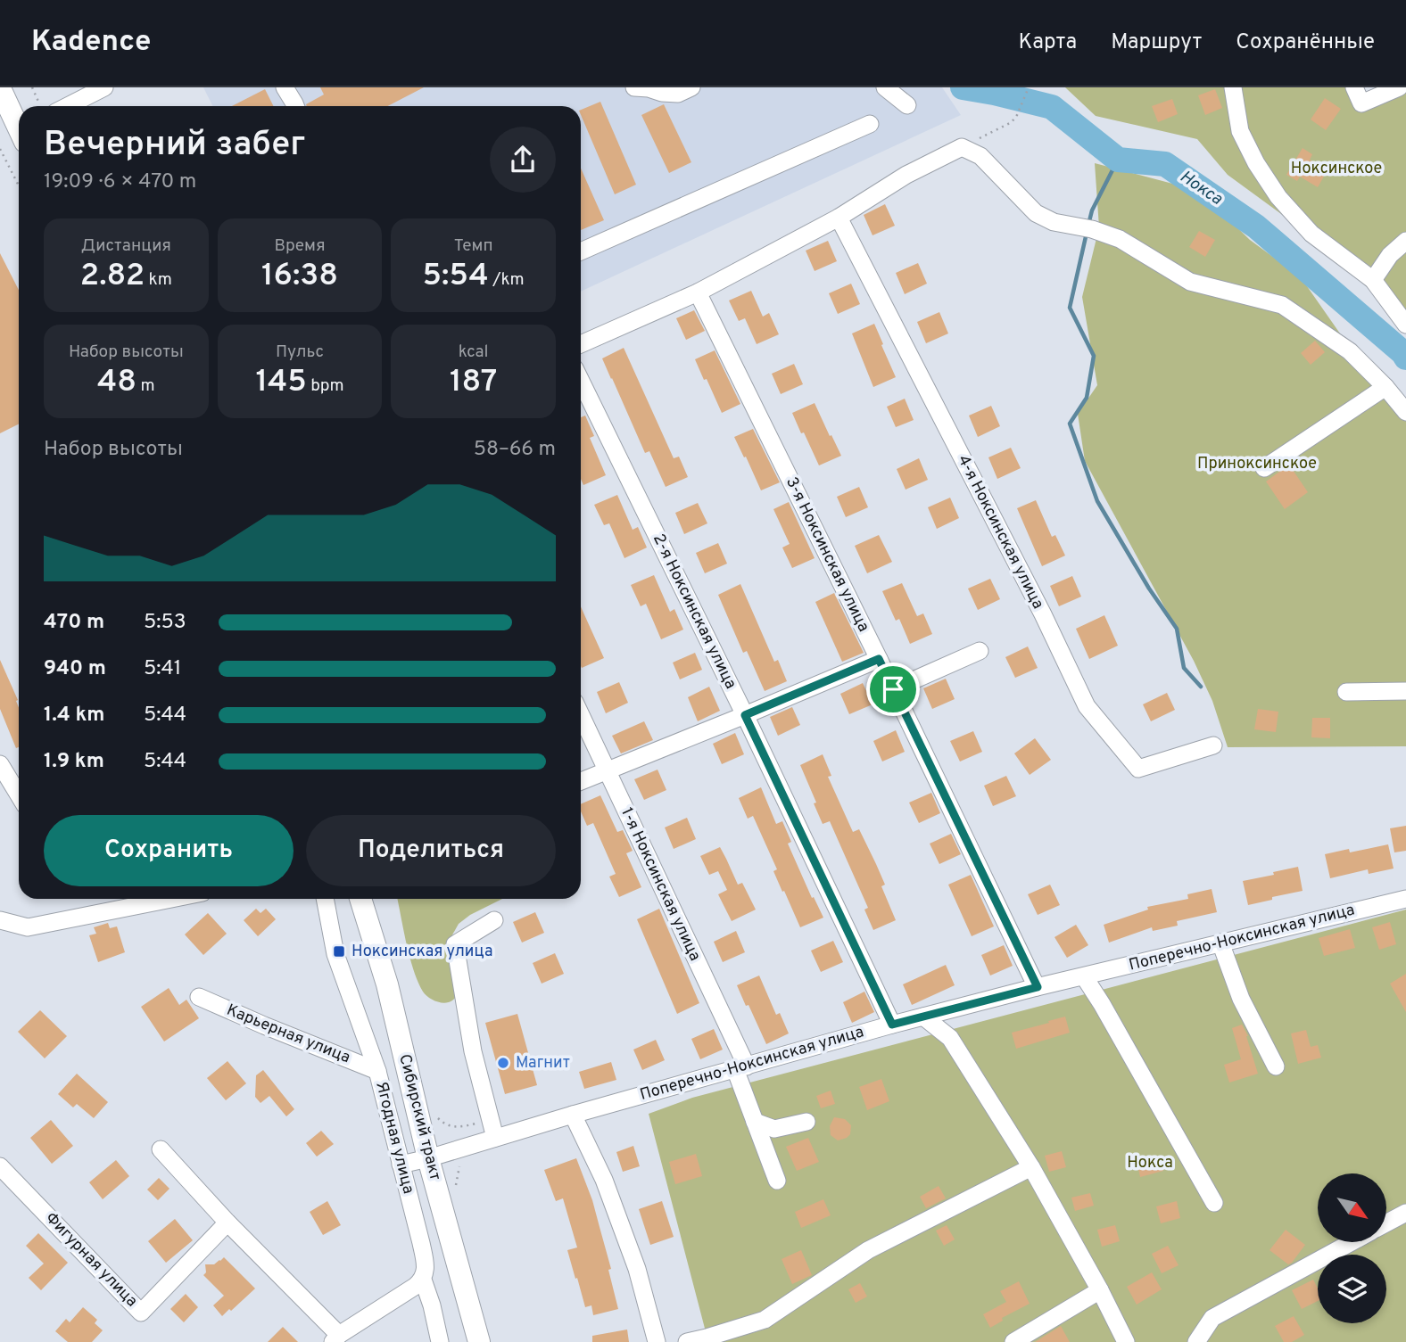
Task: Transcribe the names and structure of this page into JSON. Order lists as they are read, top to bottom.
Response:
{
  "streets": {
    "main road": ["Сибирский тракт"],
    "street": [
      "4-я Ноксинская улица",
      "3-я Ноксинская улица",
      "2-я Ноксинская улица",
      "1-я Ноксинская улица",
      "Поперечно-Ноксинская улица",
      "Карьерная улица",
      "Ягодная улица",
      "Фигурная улица"
    ]
  },
  "crossings": [
    ["3-я Ноксинская улица", "Поперечно-Ноксинская улица"],
    ["2-я Ноксинская улица", "Поперечно-Ноксинская улица"],
    ["1-я Ноксинская улица", "Поперечно-Ноксинская улица"],
    ["Поперечно-Ноксинская улица", "Сибирский тракт"],
    ["Поперечно-Ноксинская улица", "Ягодная улица"],
    ["Карьерная улица", "Ягодная улица"]
  ],
  "water": ["Нокса"],
  "parks": ["Ноксинское", "Приноксинское", "Нокса"],
  "places": {
    "transit": ["Ноксинская улица"],
    "other": ["Магнит"]
  },
  "north": "bottom right",
  "page": {
    "header": "Kadence",
    "nav": ["Карта", "Маршрут", "Сохранённые"],
    "heading": ["Вечерний забег", "19:09 · 6 × 470 m"],
    "stats": [
      ["Дистанция", "2.82 km"],
      ["Время", "16:38"],
      ["Темп", "5:54 /km"],
      ["Набор высоты", "48 m"],
      ["Пульс", "145 bpm"],
      ["kcal", "187"]
    ],
    "chart": ["Набор высоты", "58–66 m"],
    "list": [
      {
        "name": "470 m",
        "note": "5:53"
      },
      {
        "name": "940 m",
        "note": "5:41"
      },
      {
        "name": "1.4 km",
        "note": "5:44"
      },
      {
        "name": "1.9 km",
        "note": "5:44"
      }
    ],
    "buttons": ["Сохранить", "Поделиться"]
  }
}
